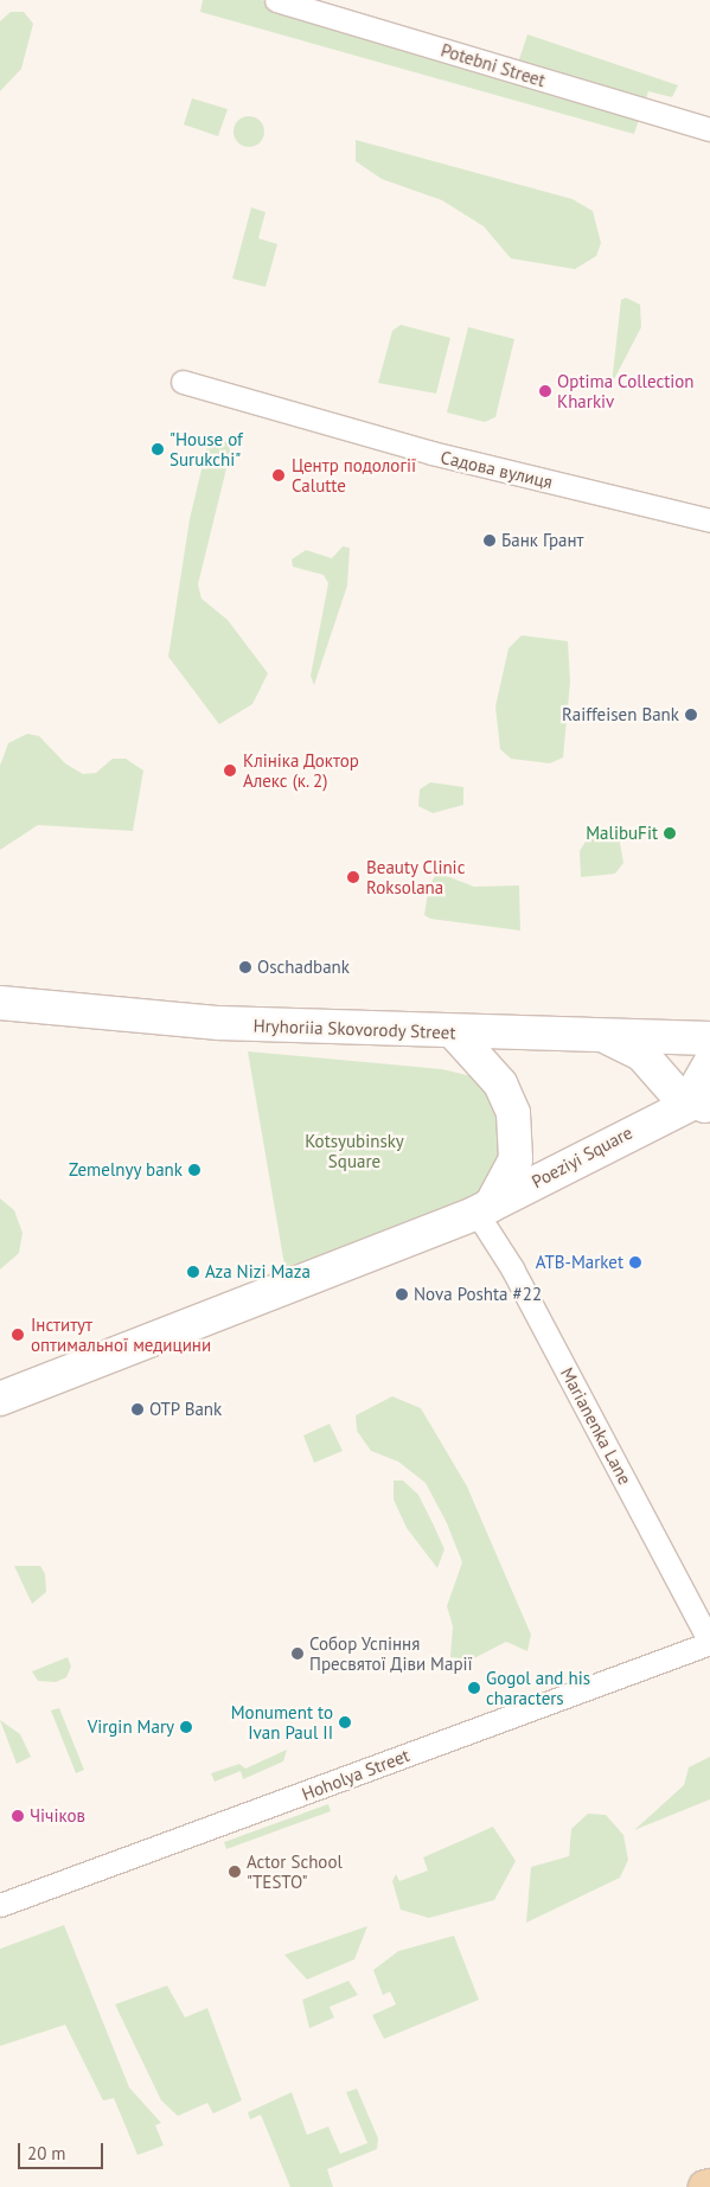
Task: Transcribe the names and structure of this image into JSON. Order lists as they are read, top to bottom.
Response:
{
  "streets": {
    "street": [
      "Potebni Street",
      "Садова вулиця",
      "Hryhoriia Skovorody Street",
      "Poeziyi Square",
      "Marianenka Lane",
      "Hoholya Street"
    ]
  },
  "crossings": [
    ["Poeziyi Square", "Marianenka Lane"],
    ["Marianenka Lane", "Hoholya Street"]
  ],
  "parks": ["Kotsyubinsky Square"],
  "places": [
    "Optima Collection Kharkiv",
    "\"House of Surukchi\"",
    "Центр подології Calutte",
    "Банк Грант",
    "Raiffeisen Bank",
    "Клініка Доктор Алекс (к. 2)",
    "MalibuFit",
    "Beauty Clinic Roksolana",
    "Oschadbank",
    "Zemelnyy bank",
    "ATB-Market",
    "Aza Nizi Maza",
    "Nova Poshta #22",
    "Інститут оптимальної медицини",
    "OTP Bank",
    "Собор Успіння Пресвятої Діви Марії",
    "Gogol and his characters",
    "Monument to Ivan Paul II",
    "Virgin Mary",
    "Чічіков",
    "Actor School \"TЕSTO\""
  ],
  "scale_bar": "20 m"
}
